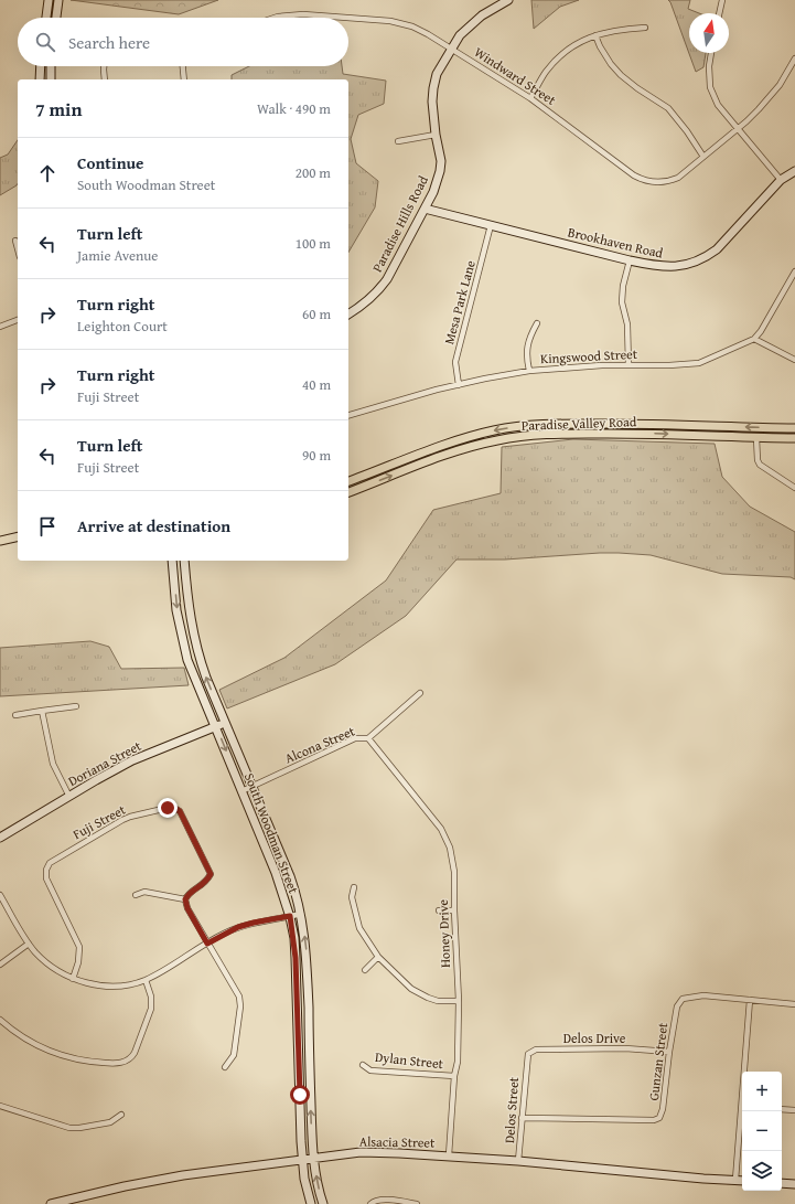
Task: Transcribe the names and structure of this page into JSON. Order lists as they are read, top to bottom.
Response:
{
  "streets": {
    "main road": [
      "Paradise Hills Road",
      "Brookhaven Road",
      "Paradise Valley Road",
      "Doriana Street",
      "South Woodman Street",
      "Alsacia Street"
    ],
    "street": [
      "Windward Street",
      "Mesa Park Lane",
      "Kingswood Street",
      "Alcona Street",
      "Fuji Street",
      "Honey Drive",
      "Delos Drive",
      "Dylan Street",
      "Gunzan Street",
      "Delos Street"
    ]
  },
  "crossings": [
    ["Windward Street", "Paradise Hills Road"],
    ["Paradise Hills Road", "Brookhaven Road"],
    ["Brookhaven Road", "Mesa Park Lane"],
    ["Mesa Park Lane", "Kingswood Street"],
    ["Alcona Street", "South Woodman Street"],
    ["Alcona Street", "Honey Drive"],
    ["Doriana Street", "South Woodman Street"],
    ["South Woodman Street", "Alsacia Street"],
    ["Honey Drive", "Dylan Street"],
    ["Honey Drive", "Alsacia Street"],
    ["Delos Drive", "Gunzan Street"],
    ["Delos Drive", "Delos Street"],
    ["Gunzan Street", "Delos Street"],
    ["Delos Street", "Alsacia Street"]
  ],
  "north": "top",
  "page": {
    "search": "Search here",
    "heading": ["7 min", "Walk · 490 m"],
    "list": [
      ["Continue", "South Woodman Street", "200 m"],
      ["Turn left", "Jamie Avenue", "100 m"],
      ["Turn right", "Leighton Court", "60 m"],
      ["Turn right", "Fuji Street", "40 m"],
      ["Turn left", "Fuji Street", "90 m"],
      "Arrive at destination"
    ],
    "map_buttons": ["+", "−"]
  }
}
